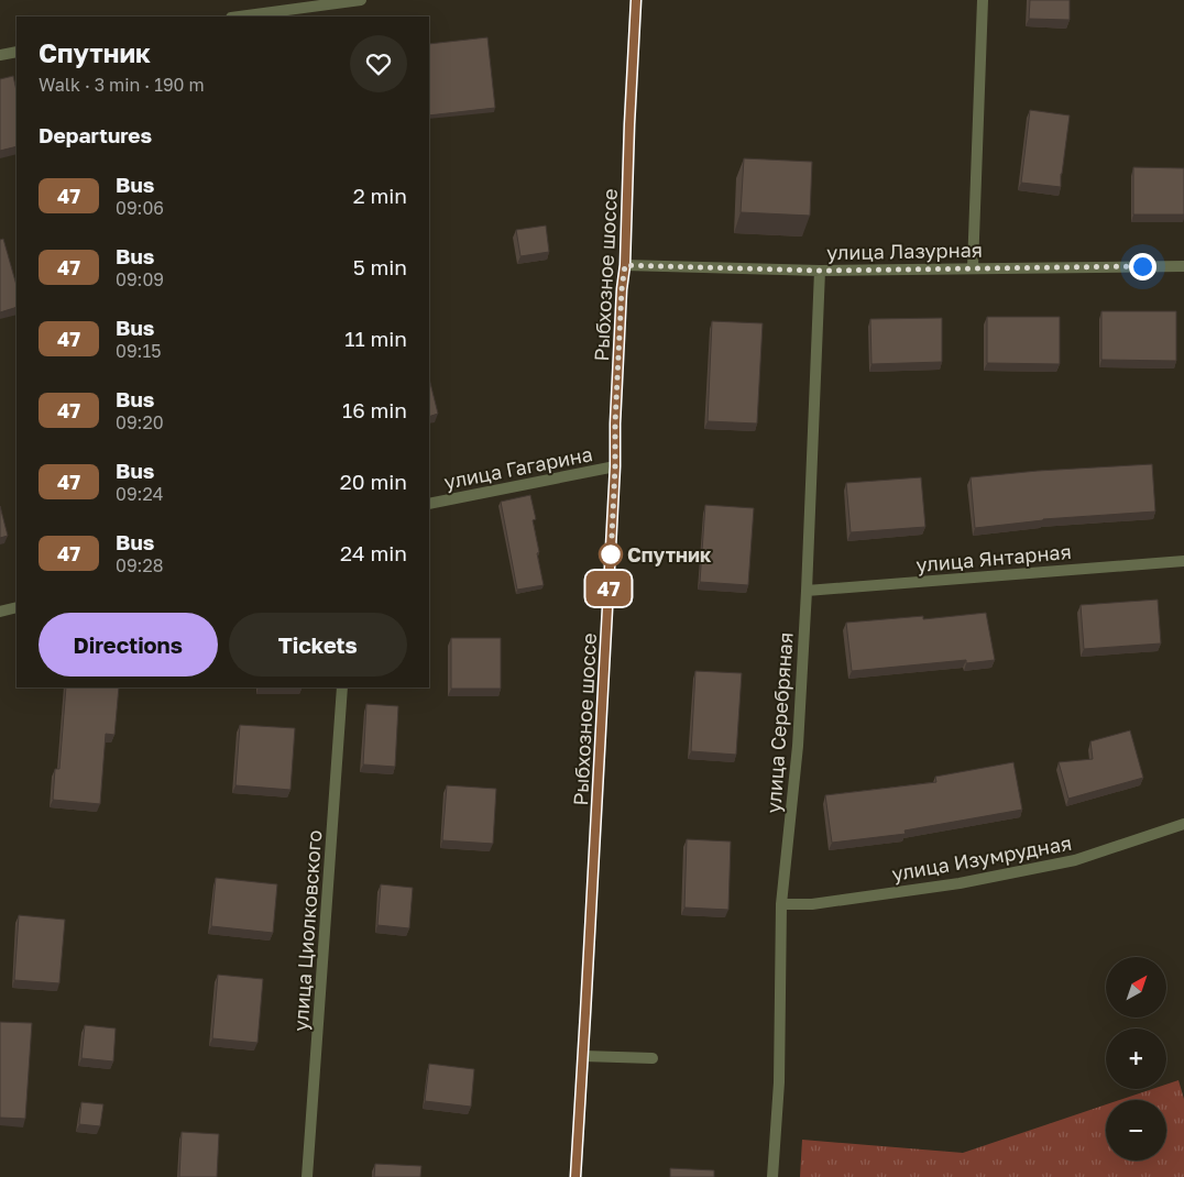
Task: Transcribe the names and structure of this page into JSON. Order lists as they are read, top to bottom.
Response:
{
  "streets": {
    "street": [
      "улица Лазурная",
      "Рыбхозное шоссе",
      "улица Гагарина",
      "улица Янтарная",
      "улица Серебряная",
      "улица Изумрудная",
      "улица Циолковского"
    ]
  },
  "crossings": [
    ["улица Лазурная", "Рыбхозное шоссе"],
    ["улица Лазурная", "улица Серебряная"],
    ["Рыбхозное шоссе", "улица Гагарина"],
    ["улица Янтарная", "улица Серебряная"],
    ["улица Серебряная", "улица Изумрудная"]
  ],
  "places": ["Спутник"],
  "lines": ["bus line 47"],
  "north": "top right",
  "page": {
    "on_map": "47",
    "heading": [
      ["Спутник", "Walk · 3 min · 190 m"],
      "Departures"
    ],
    "list": [
      {
        "mark": "47",
        "name": "Bus",
        "note": "09:06",
        "value": "2 min"
      },
      {
        "mark": "47",
        "name": "Bus",
        "note": "09:09",
        "value": "5 min"
      },
      {
        "mark": "47",
        "name": "Bus",
        "note": "09:15",
        "value": "11 min"
      },
      {
        "mark": "47",
        "name": "Bus",
        "note": "09:20",
        "value": "16 min"
      },
      {
        "mark": "47",
        "name": "Bus",
        "note": "09:24",
        "value": "20 min"
      },
      {
        "mark": "47",
        "name": "Bus",
        "note": "09:28",
        "value": "24 min"
      }
    ],
    "buttons": ["Directions", "Tickets"],
    "map_buttons": ["+", "−"]
  }
}
